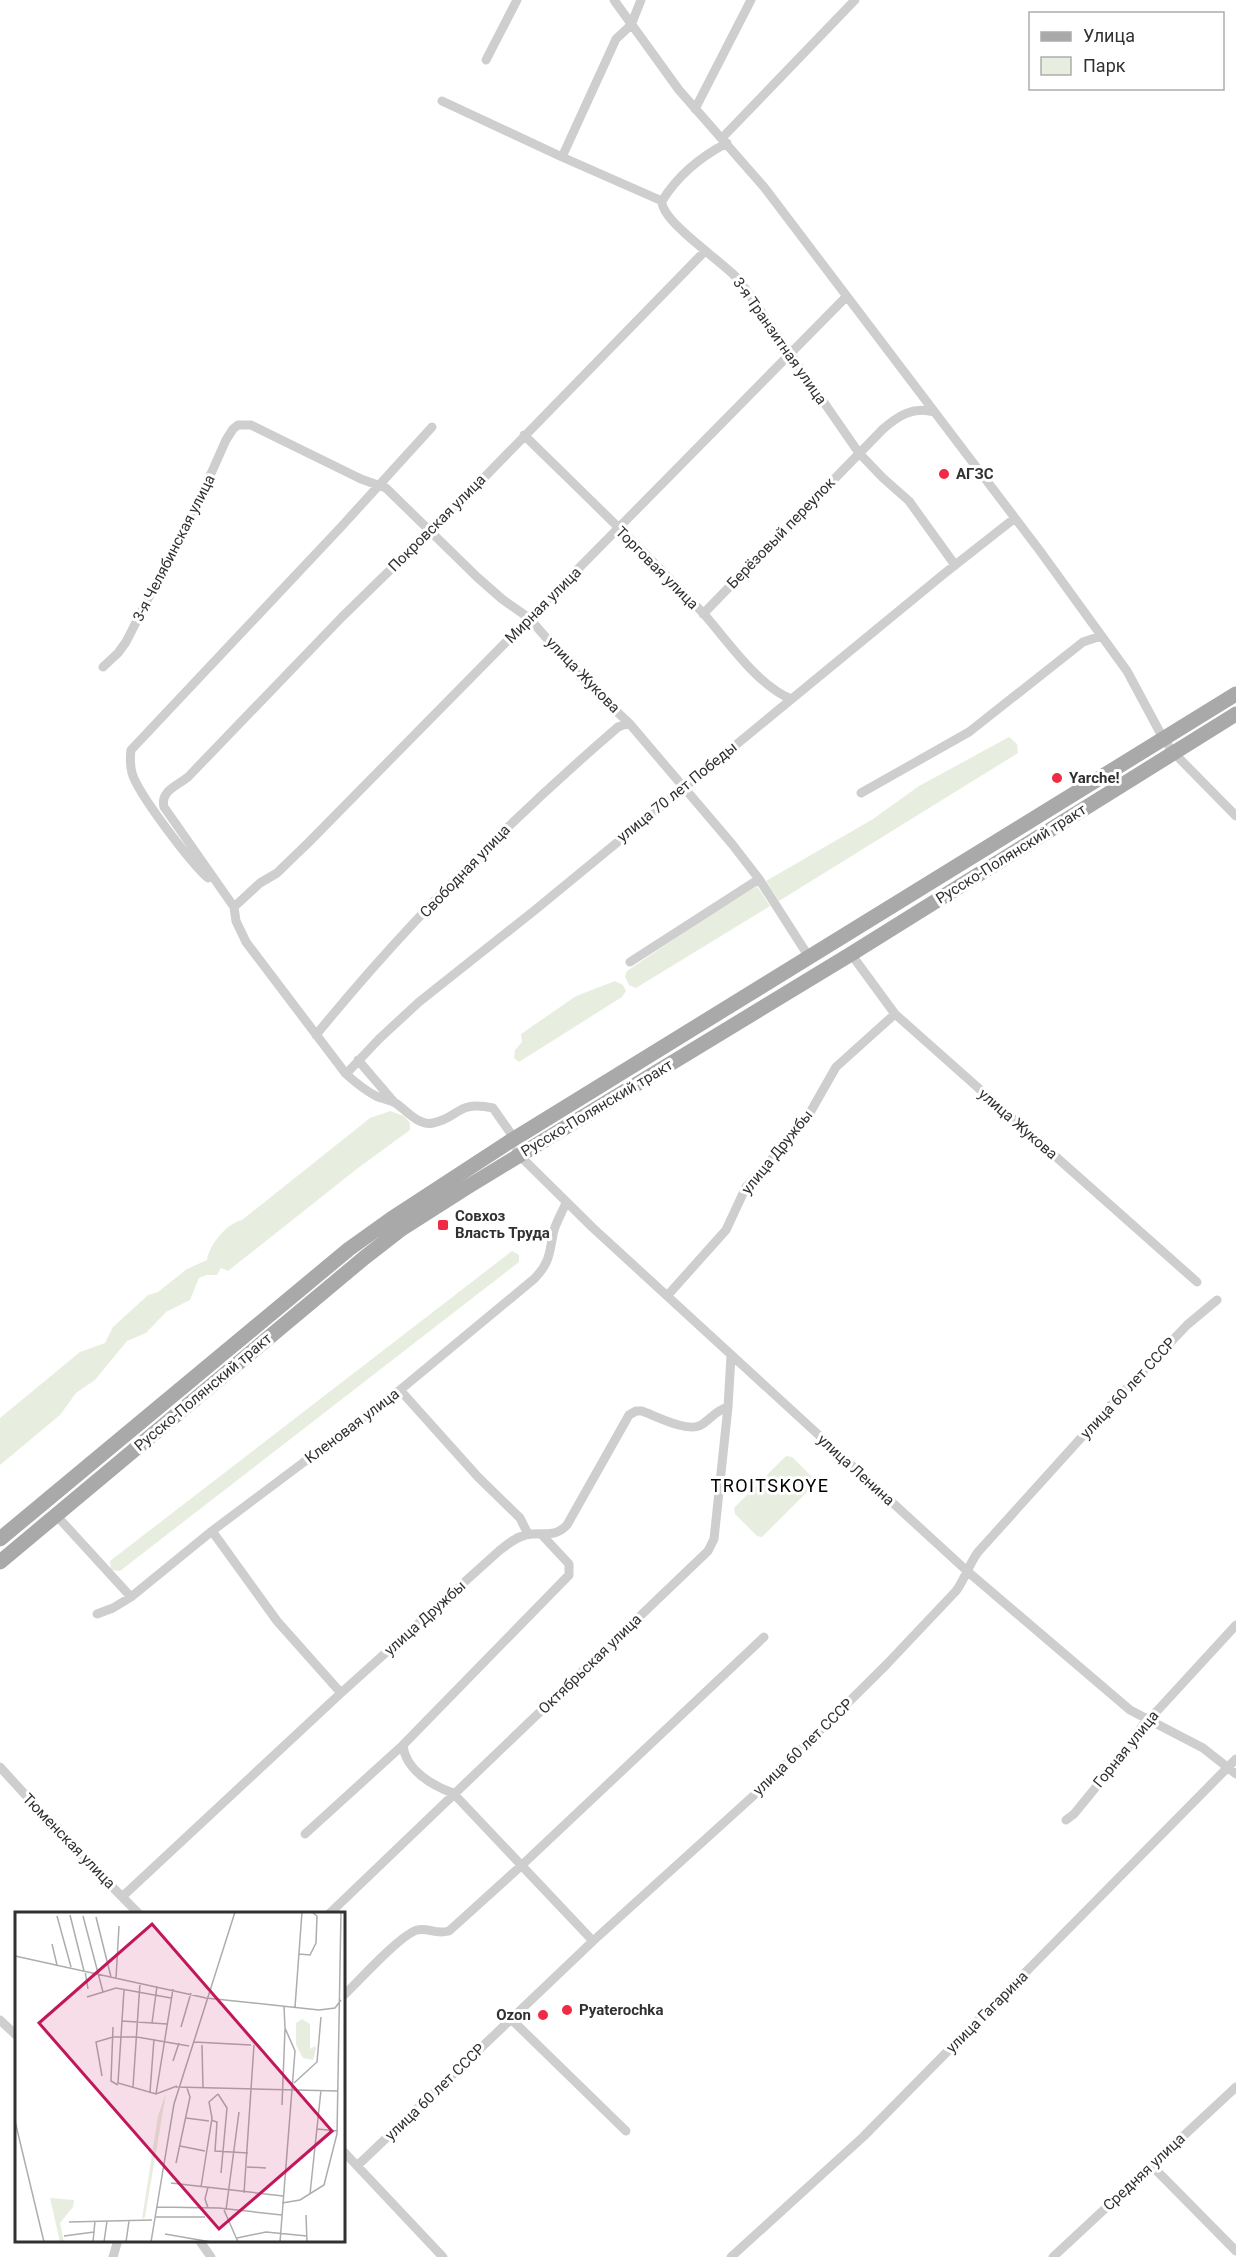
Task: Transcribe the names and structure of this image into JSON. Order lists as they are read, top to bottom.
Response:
{
  "streets": {
    "main road": ["Русско-Полянский тракт"],
    "street": [
      "3-я Транзитная улица",
      "Покровская улица",
      "Берёзовый переулок",
      "3-я Челябинская улица",
      "Торговая улица",
      "Мирная улица",
      "улица Жукова",
      "улица 70 лет Победы",
      "Свободная улица",
      "улица Дружбы",
      "улица 60 лет СССР",
      "Кленовая улица",
      "улица Ленина",
      "Октябрьская улица",
      "Горная улица",
      "Тюменская улица",
      "улица Гагарина",
      "Средняя улица"
    ]
  },
  "crossings": [
    ["3-я Транзитная улица", "Покровская улица"],
    ["3-я Транзитная улица", "Берёзовый переулок"],
    ["3-я Транзитная улица", "Мирная улица"],
    ["3-я Транзитная улица", "улица 70 лет Победы"],
    ["Покровская улица", "Торговая улица"],
    ["Покровская улица", "улица Жукова"],
    ["Берёзовый переулок", "Торговая улица"],
    ["3-я Челябинская улица", "улица Жукова"],
    ["Торговая улица", "Мирная улица"],
    ["Торговая улица", "улица 70 лет Победы"],
    ["Мирная улица", "улица Жукова"],
    ["улица Жукова", "улица 70 лет Победы"],
    ["улица Жукова", "Русско-Полянский тракт"],
    ["улица Жукова", "Свободная улица"],
    ["улица Жукова", "улица Дружбы"],
    ["Русско-Полянский тракт", "улица Ленина"],
    ["улица Дружбы", "улица Ленина"],
    ["улица Дружбы", "Тюменская улица"],
    ["улица 60 лет СССР", "улица Ленина"],
    ["Кленовая улица", "улица Ленина"],
    ["улица Ленина", "Октябрьская улица"],
    ["улица Ленина", "Горная улица"],
    ["улица Ленина", "улица Гагарина"]
  ],
  "districts": ["TROITSKOYE"],
  "places": {
    "other": [
      "АГЗС",
      "Yarche!",
      "Pyaterochka",
      "Ozon"
    ],
    "transit": ["Совхоз Власть Труда"]
  },
  "legend": ["Улица", "Парк"]
}
